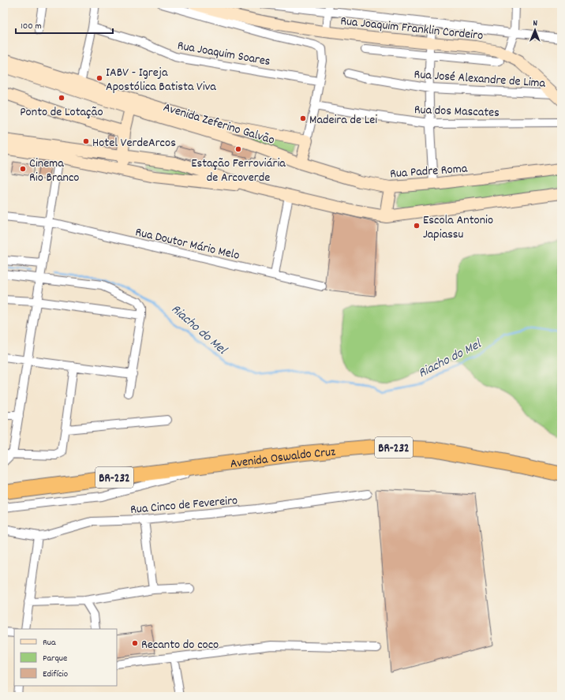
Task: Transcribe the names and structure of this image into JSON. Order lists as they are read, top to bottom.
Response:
{
  "streets": {
    "highway": ["BR-232", "Avenida Oswaldo Cruz"],
    "street": [
      "Rua Joaquim Franklin Cordeiro",
      "Rua Joaquim Soares",
      "Rua José Alexandre de Lima",
      "Rua dos Mascates",
      "Avenida Zeferino Galvão",
      "Rua Padre Roma",
      "Rua Doutor Mário Melo",
      "Rua Cinco de Fevereiro"
    ]
  },
  "crossings": [
    ["Rua Joaquim Franklin Cordeiro", "Rua José Alexandre de Lima"],
    ["Avenida Zeferino Galvão", "Rua Padre Roma"]
  ],
  "water": ["Riacho do Mel"],
  "places": [
    "IABV - Igreja Apostólica Batista Viva",
    "Ponto de Lotação",
    "Madeira de Lei",
    "Hotel VerdeArcos",
    "Estação Ferroviária de Arcoverde",
    "Cinema Rio Branco",
    "Escola Antonio Japiassu",
    "Recanto do coco"
  ],
  "legend": ["Rua", "Parque", "Edifício"],
  "scale_bar": "100 m",
  "north": "top"
}
